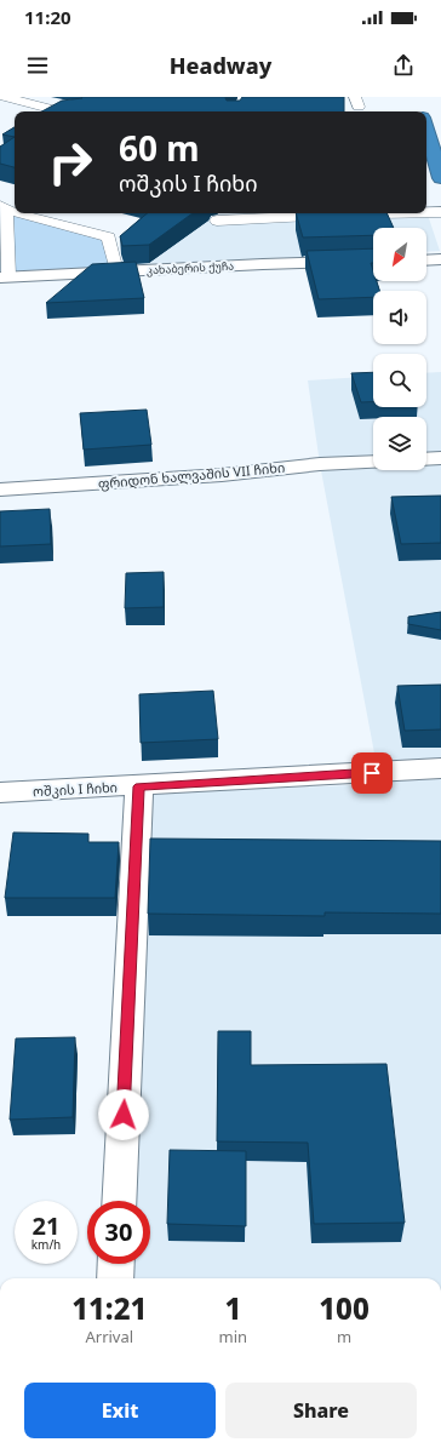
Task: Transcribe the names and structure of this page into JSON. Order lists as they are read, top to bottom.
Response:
{
  "streets": {
    "street": ["კახაბერის ქუჩა", "ფრიდონ ხალვაშის VII ჩიხი", "ოშკის I ჩიხი"]
  },
  "north": "bottom left",
  "page": {
    "status": "11:20",
    "header": "Headway",
    "turn": ["60 m", "ოშკის I ჩიხი"],
    "speed": "21 km/h",
    "limit": "30",
    "eta": [
      "11:21",
      "Arrival",
      "1",
      "min",
      "100",
      "m"
    ],
    "buttons": ["Exit", "Share"]
  }
}
